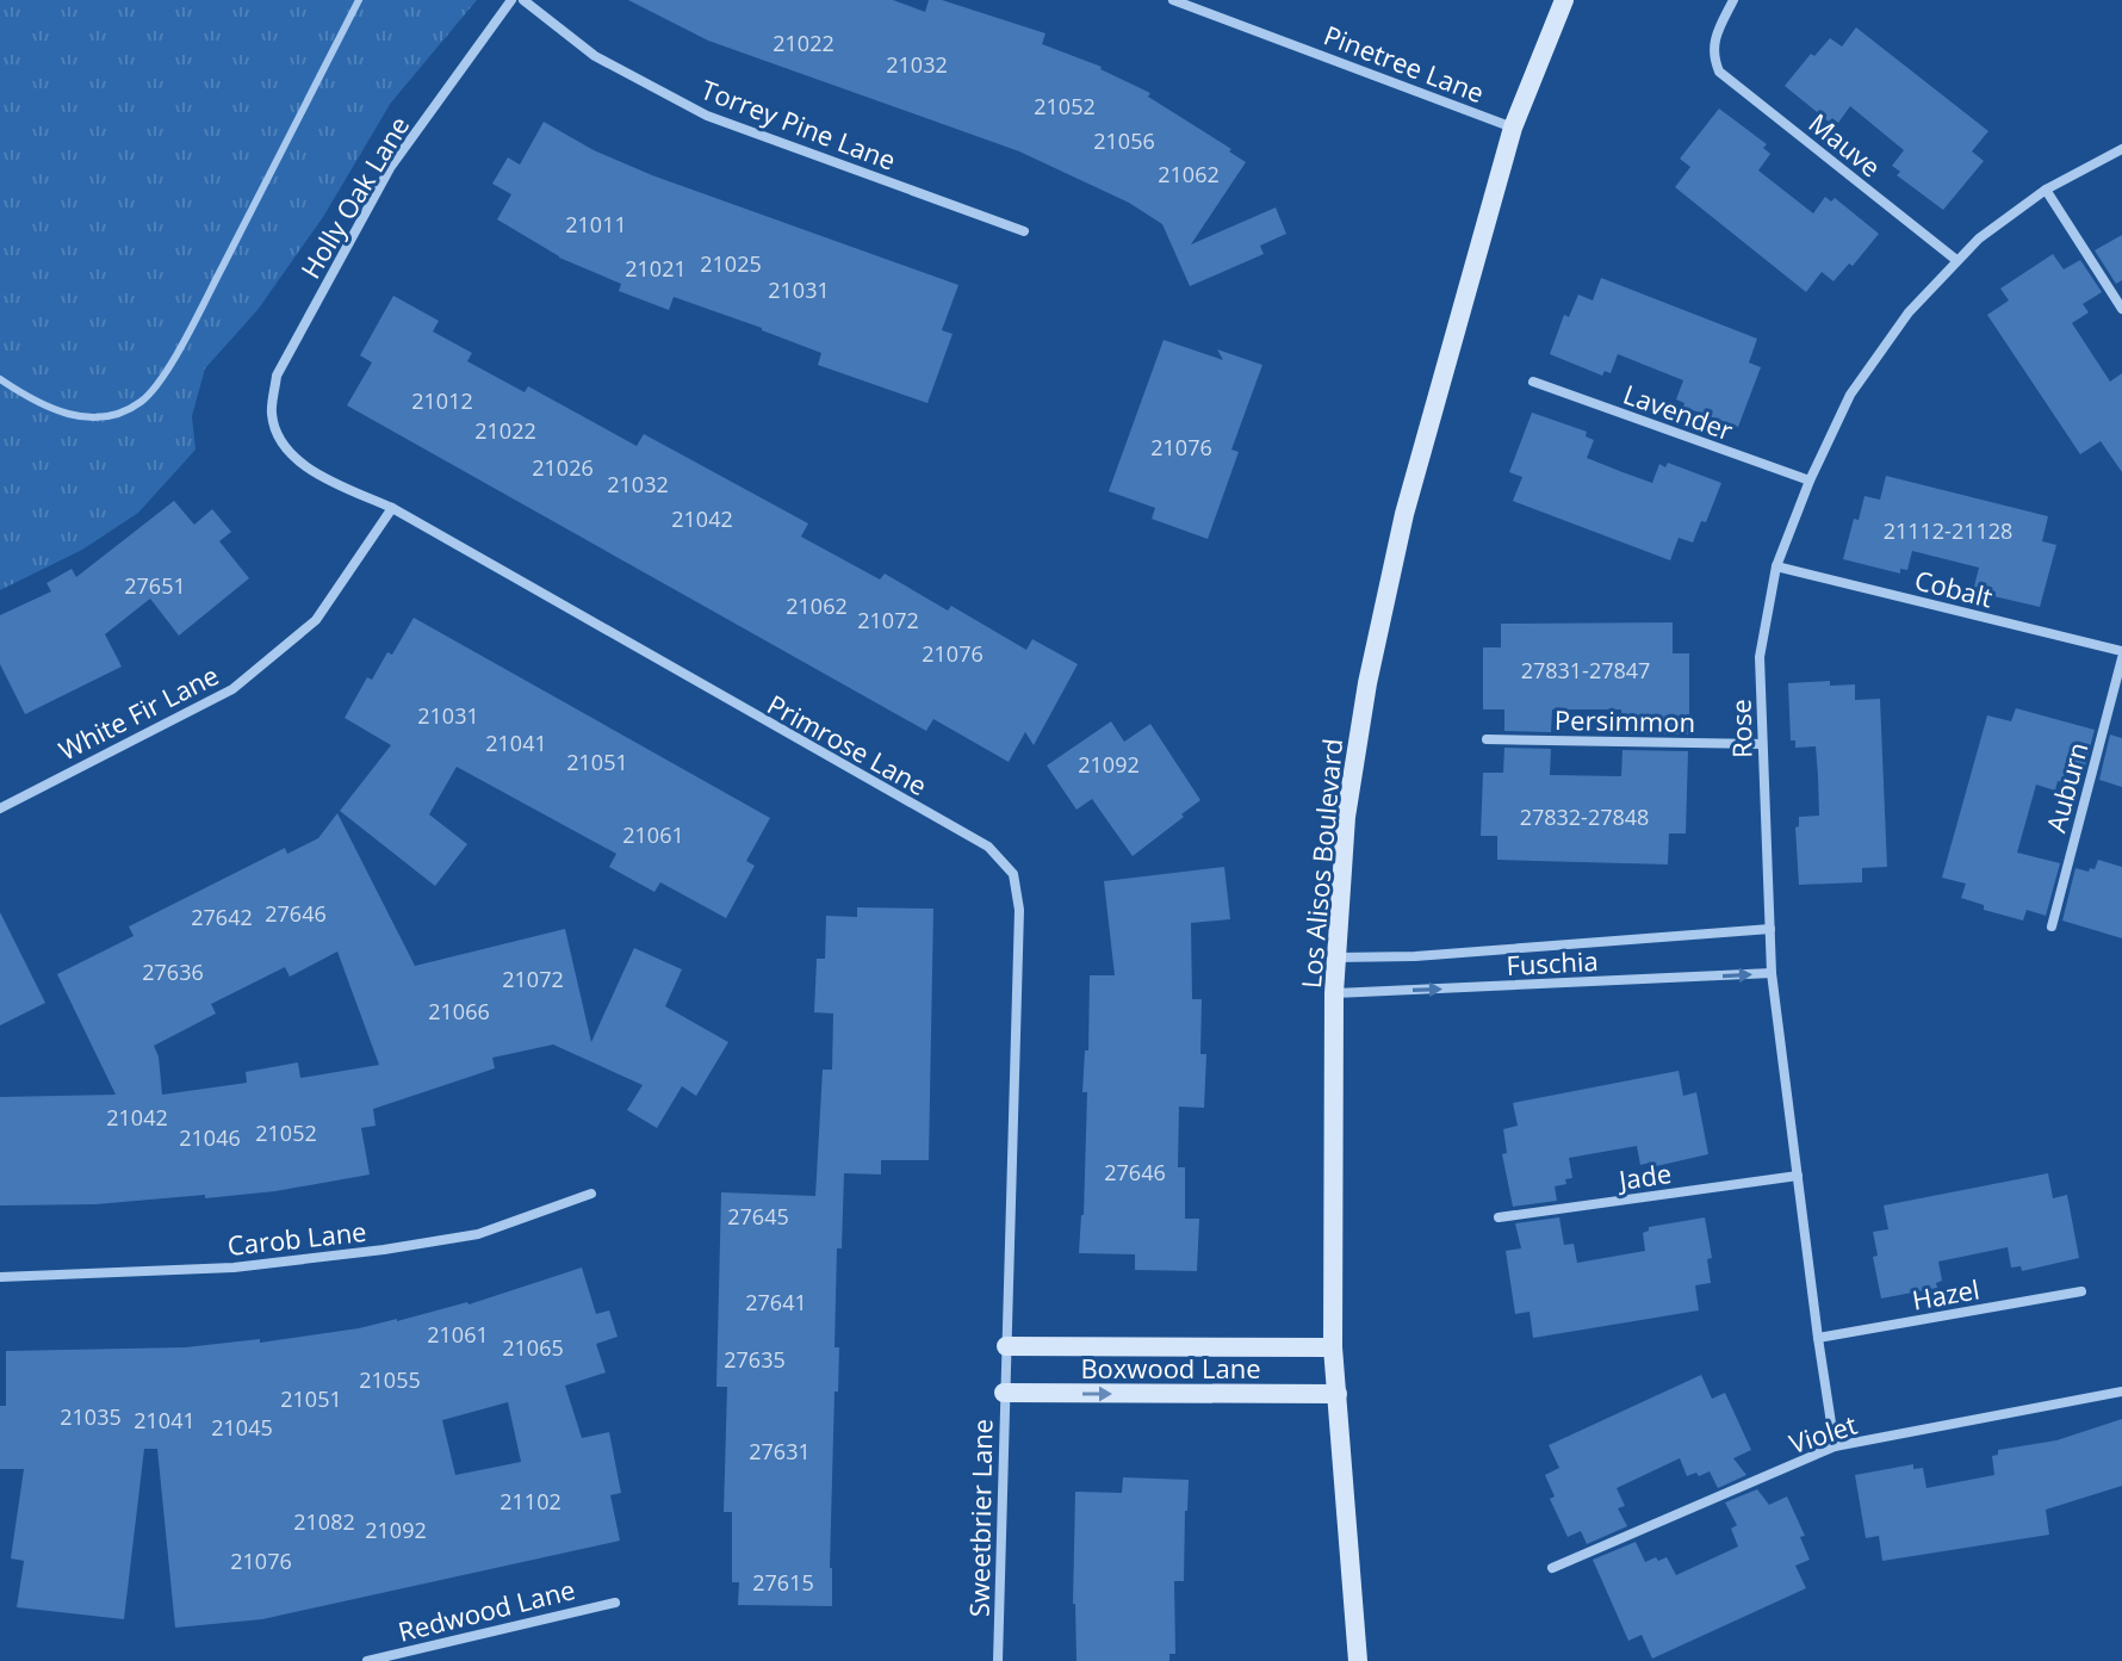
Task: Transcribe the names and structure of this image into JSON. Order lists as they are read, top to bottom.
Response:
{
  "streets": {
    "main road": ["Los Alisos Boulevard", "Boxwood Lane"],
    "street": [
      "Pinetree Lane",
      "Torrey Pine Lane",
      "Mauve",
      "Holly Oak Lane",
      "Lavender",
      "Cobalt",
      "White Fir Lane",
      "Persimmon",
      "Rose",
      "Primrose Lane",
      "Auburn",
      "Fuschia",
      "Jade",
      "Carob Lane",
      "Hazel",
      "Violet",
      "Sweetbrier Lane",
      "Redwood Lane"
    ]
  },
  "crossings": [
    ["Pinetree Lane", "Los Alisos Boulevard"],
    ["Mauve", "Rose"],
    ["Holly Oak Lane", "Primrose Lane"],
    ["Lavender", "Rose"],
    ["Cobalt", "Rose"],
    ["White Fir Lane", "Primrose Lane"],
    ["Persimmon", "Rose"],
    ["Rose", "Fuschia"],
    ["Rose", "Jade"],
    ["Rose", "Hazel"],
    ["Rose", "Violet"],
    ["Primrose Lane", "Boxwood Lane"],
    ["Primrose Lane", "Sweetbrier Lane"],
    ["Los Alisos Boulevard", "Fuschia"],
    ["Los Alisos Boulevard", "Boxwood Lane"],
    ["Boxwood Lane", "Sweetbrier Lane"]
  ],
  "house_numbers": [
    "21022",
    "21032",
    "21052",
    "21056",
    "21062",
    "21011",
    "21025",
    "21021",
    "21031",
    "21012",
    "21022",
    "21076",
    "21026",
    "21032",
    "21042",
    "21112-21128",
    "27651",
    "21062",
    "21072",
    "21076",
    "27831-27847",
    "21031",
    "21041",
    "21051",
    "21092",
    "27832-27848",
    "21061",
    "27646",
    "27642",
    "27636",
    "21072",
    "21066",
    "21042",
    "21052",
    "21046",
    "27646",
    "27645",
    "27641",
    "21061",
    "21065",
    "27635",
    "21055",
    "21051",
    "21035",
    "21041",
    "21045",
    "27631",
    "21102",
    "21082",
    "21092",
    "21076",
    "27615"
  ]
}
